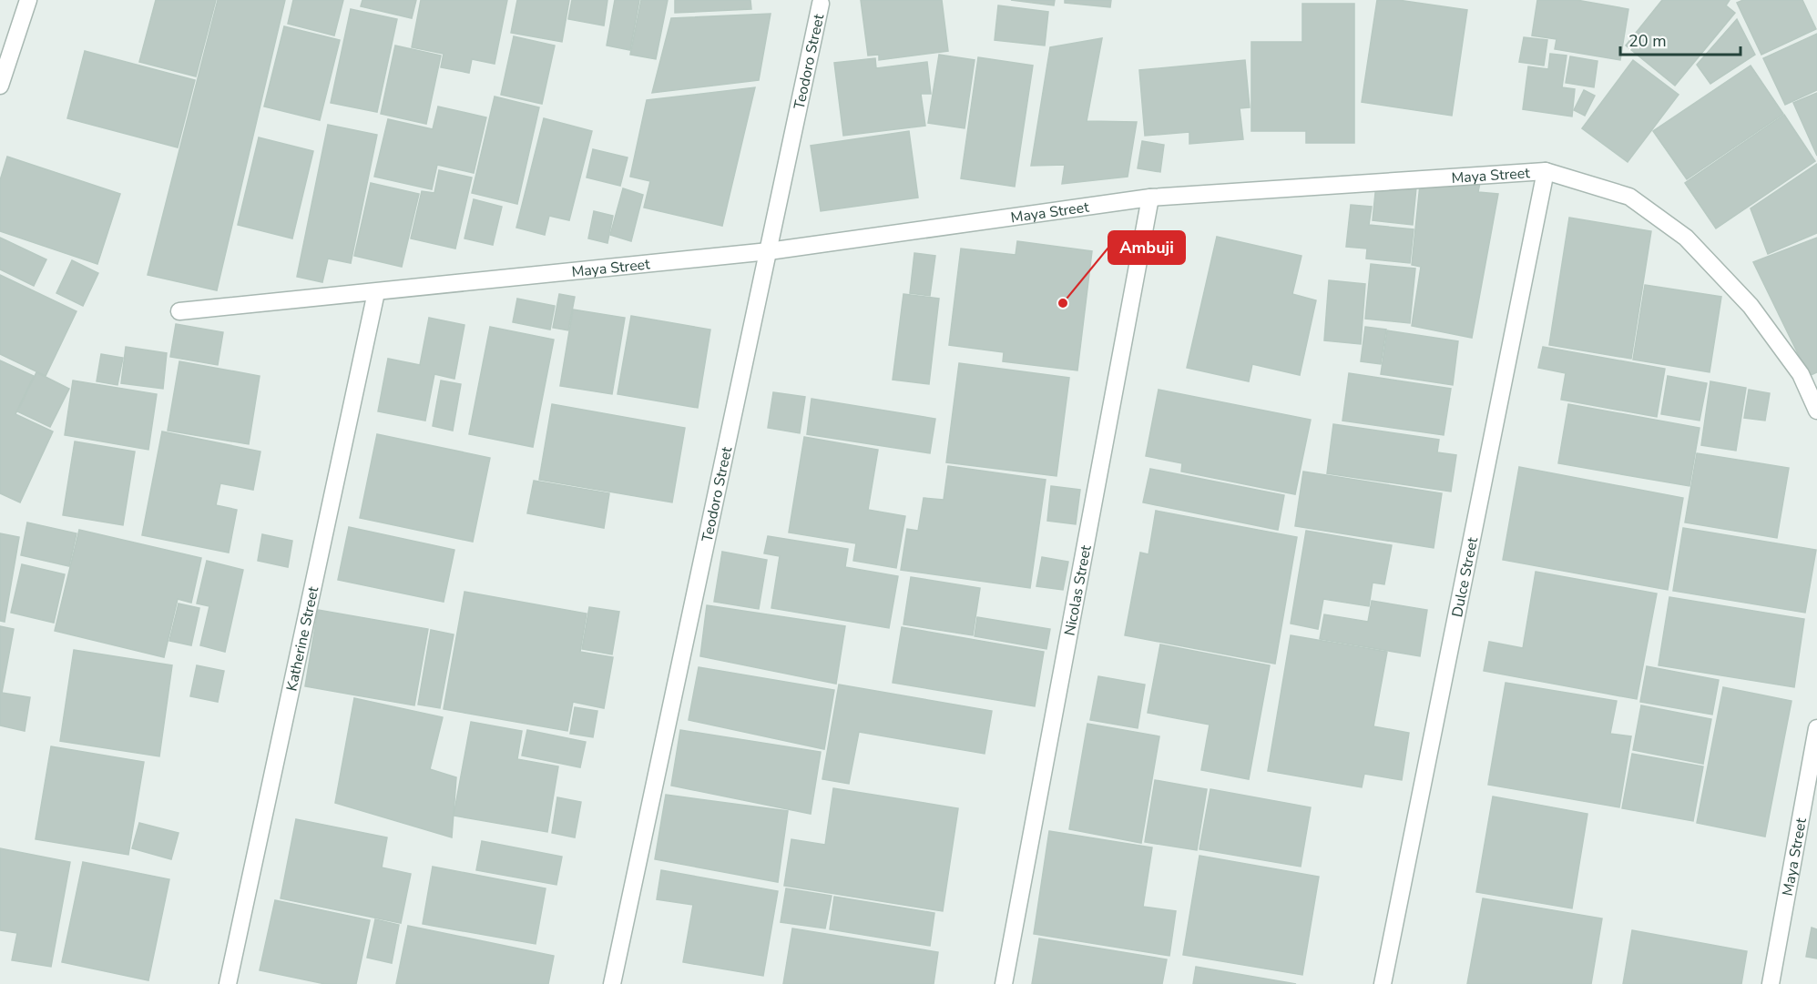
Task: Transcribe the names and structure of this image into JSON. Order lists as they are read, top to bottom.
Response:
{
  "streets": {
    "street": [
      "Teodoro Street",
      "Maya Street",
      "Dulce Street",
      "Nicolas Street",
      "Katherine Street"
    ]
  },
  "crossings": [
    ["Teodoro Street", "Maya Street"],
    ["Maya Street", "Dulce Street"],
    ["Maya Street", "Nicolas Street"],
    ["Maya Street", "Katherine Street"]
  ],
  "places": ["Ambuji"],
  "scale_bar": "20 m"
}
